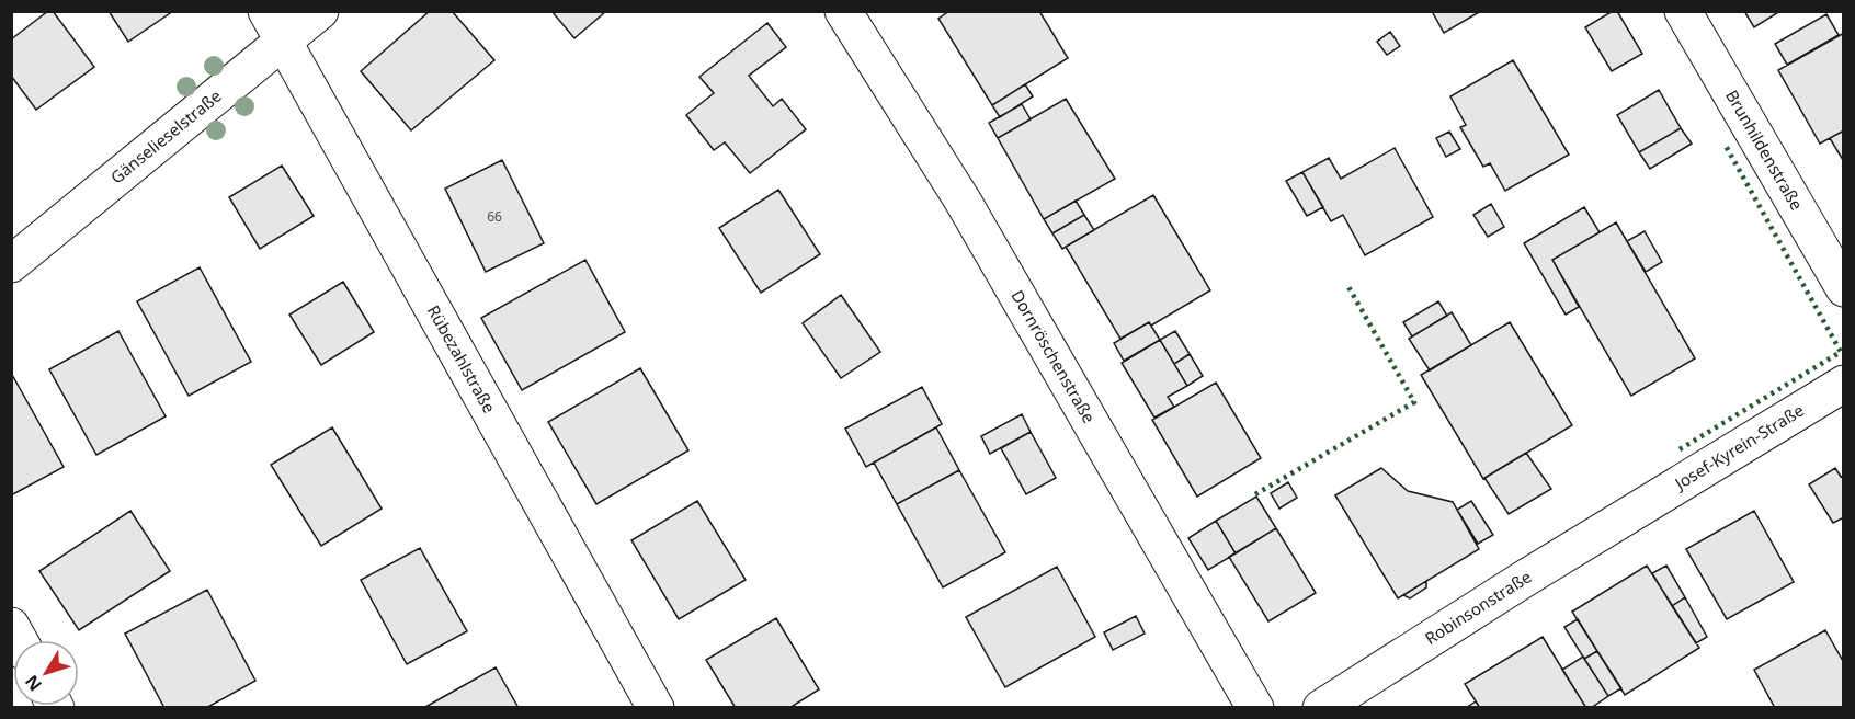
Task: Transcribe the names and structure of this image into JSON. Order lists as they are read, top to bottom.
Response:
{
  "streets": {
    "street": [
      "Gänselieselstraße",
      "Brunhildenstraße",
      "Dornröschenstraße",
      "Rübezahlstraße",
      "Josef-Kyrein-Straße",
      "Robinsonstraße"
    ]
  },
  "crossings": [
    ["Gänselieselstraße", "Rübezahlstraße"],
    ["Josef-Kyrein-Straße", "Robinsonstraße"]
  ],
  "house_numbers": ["66"],
  "north": "bottom left"
}
